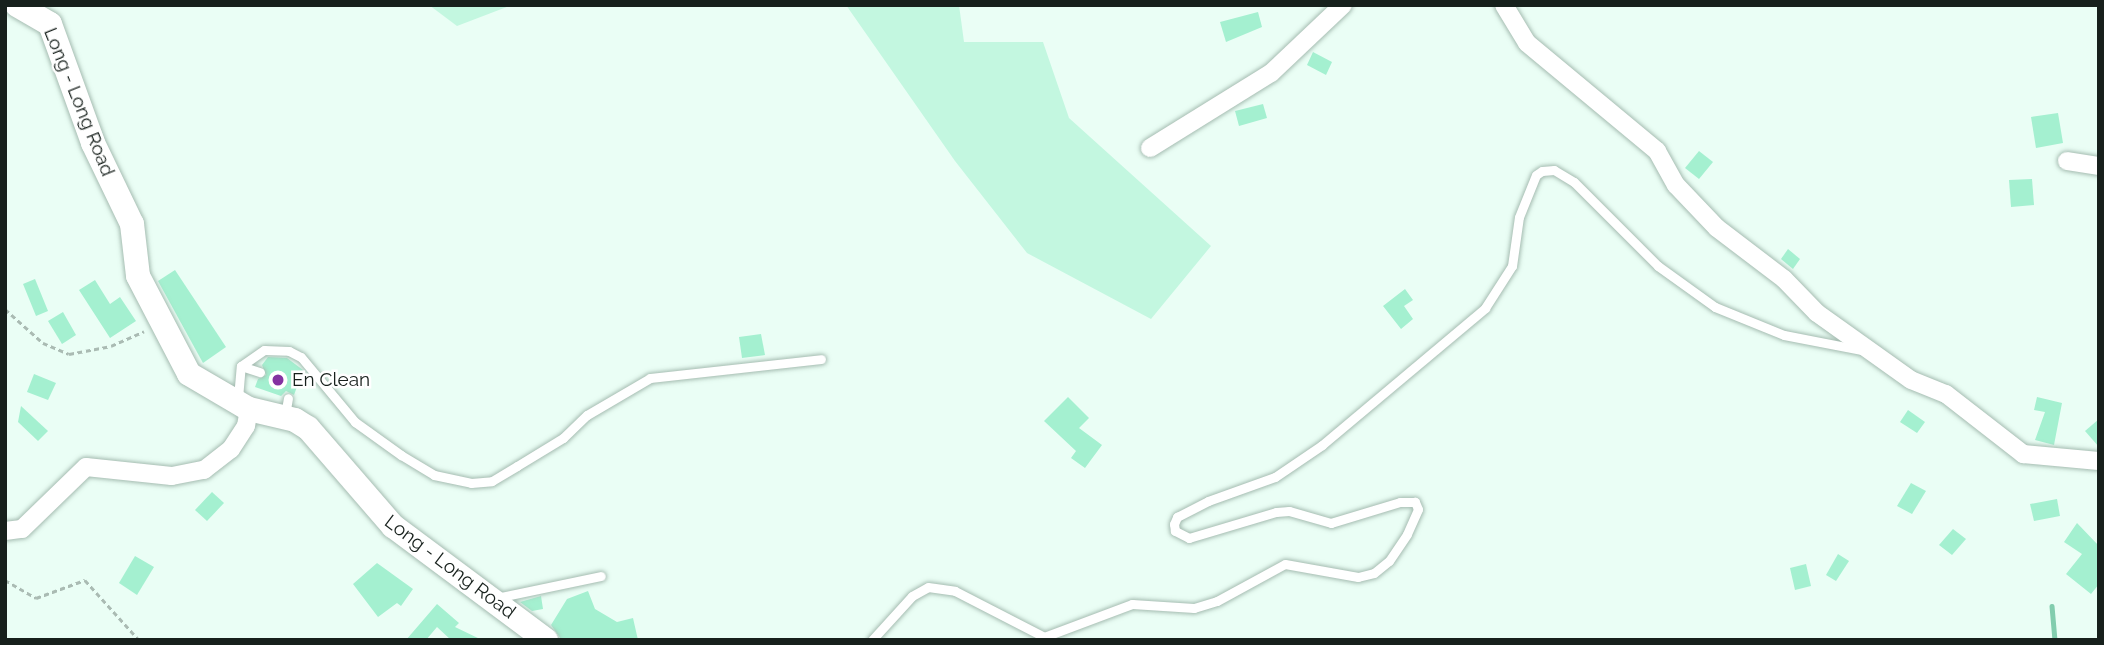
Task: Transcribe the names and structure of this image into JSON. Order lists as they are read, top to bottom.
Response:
{
  "streets": {
    "main road": ["Long - Long Road"]
  },
  "places": ["En Clean"]
}
